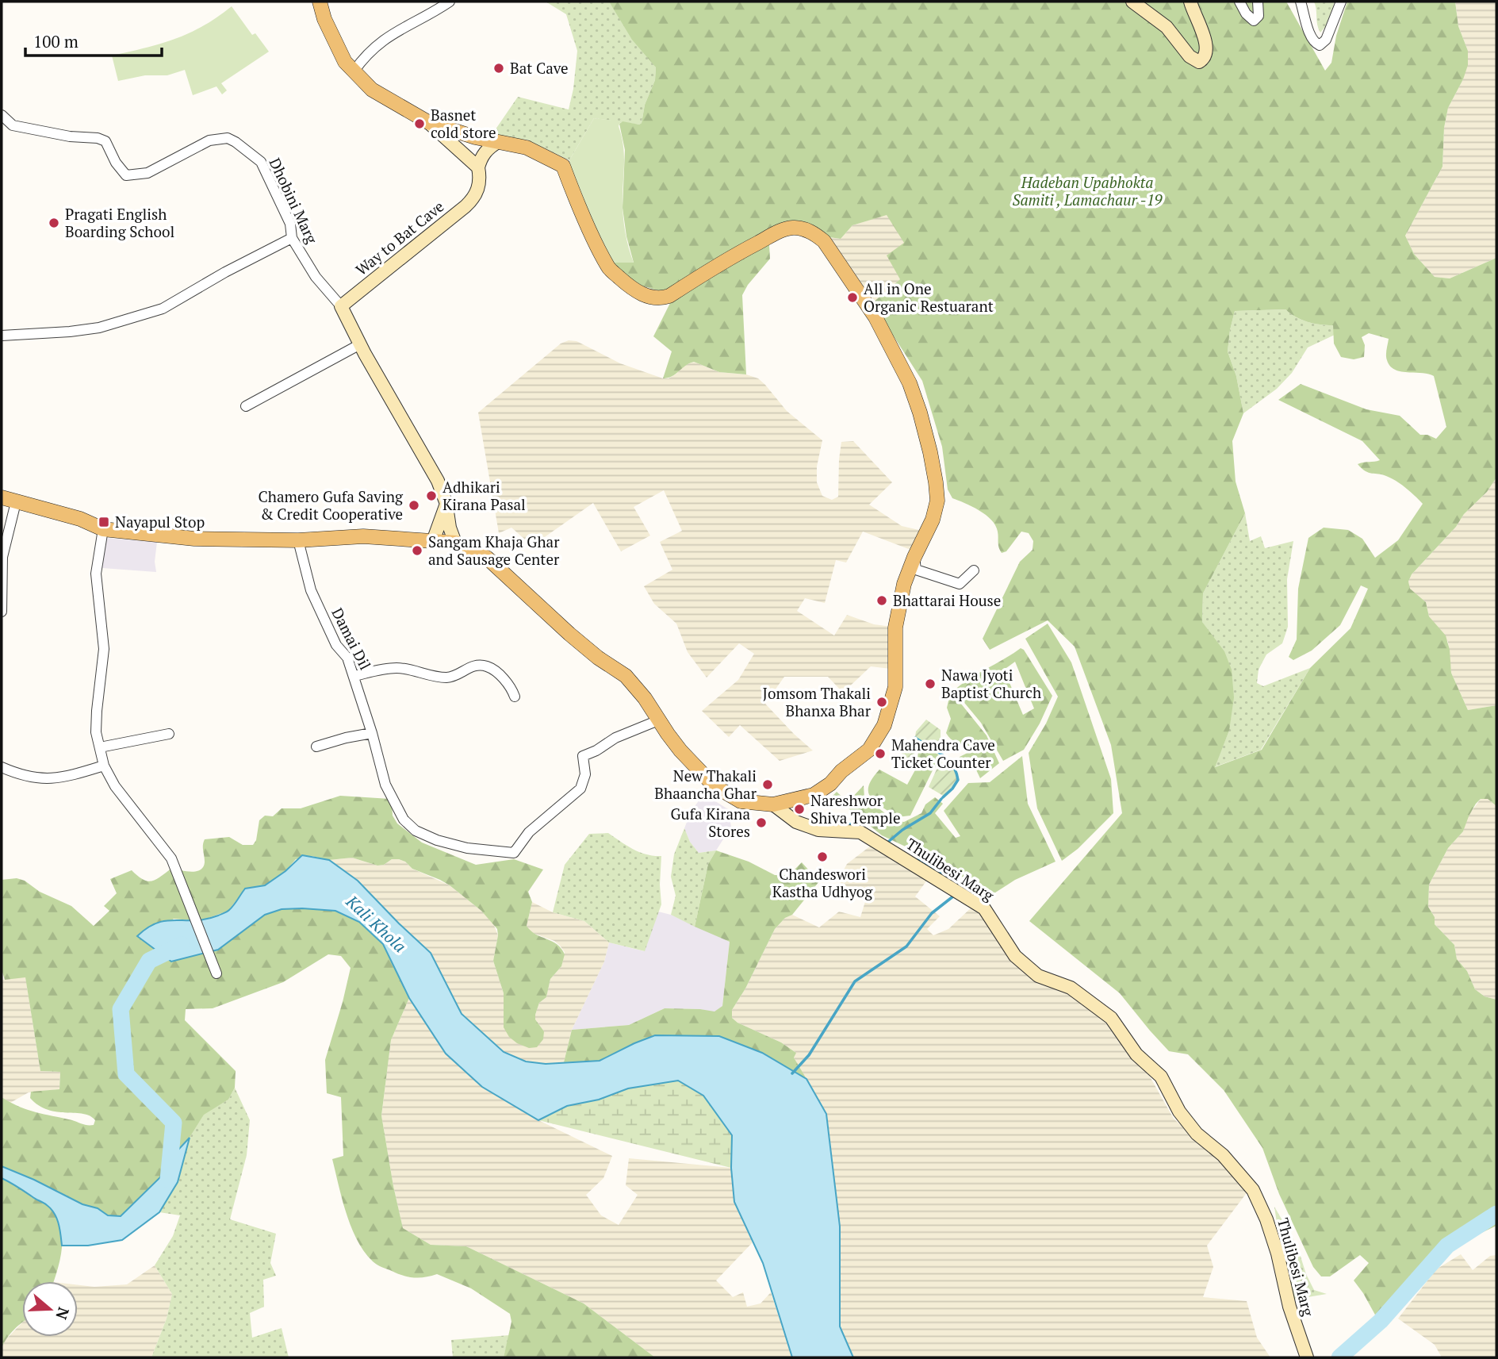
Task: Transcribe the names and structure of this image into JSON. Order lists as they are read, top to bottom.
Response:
{
  "streets": {
    "main road": ["Way to Bat Cave", "Thulibesi Marg"],
    "street": ["Dhobini Marg", "Damai Dil"]
  },
  "crossings": [
    ["Dhobini Marg", "Way to Bat Cave"]
  ],
  "water": ["Kali Khola"],
  "parks": ["Hadeban Upabhokta Samiti , Lamachaur -19"],
  "places": {
    "other": [
      "Bat Cave",
      "Basnet cold store",
      "Pragati English Boarding School",
      "All in One Organic Restuarant",
      "Adhikari Kirana Pasal",
      "Chamero Gufa Saving & Credit Cooperative",
      "Sangam Khaja Ghar and Sausage Center",
      "Bhattarai House",
      "Nawa Jyoti Baptist Church",
      "Jomsom Thakali Bhanxa Bhar",
      "Mahendra Cave Ticket Counter",
      "New Thakali Bhaancha Ghar",
      "Nareshwor Shiva Temple",
      "Gufa Kirana Stores",
      "Chandeswori Kastha Udhyog"
    ],
    "transit": ["Nayapul Stop"]
  },
  "scale_bar": "100 m",
  "north": "right"
}
